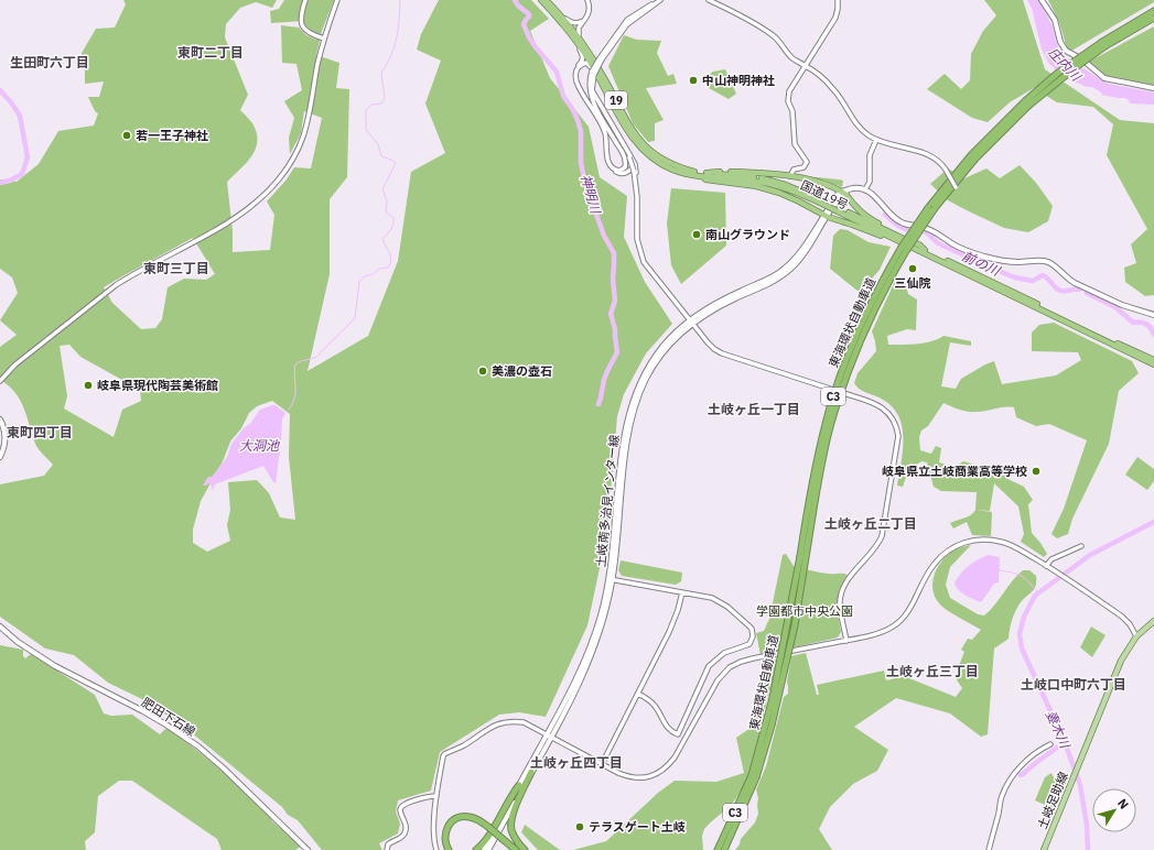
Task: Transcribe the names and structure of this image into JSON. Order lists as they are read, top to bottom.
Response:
{
  "streets": {
    "highway": [
      "19",
      "国道19号",
      "東海環状自動車道",
      "C3"
    ],
    "main road": ["土岐南多治見インター線", "肥田下石線", "土岐足助線"]
  },
  "crossings": [
    ["19", "国道19号"],
    ["19", "東海環状自動車道"],
    ["19", "土岐南多治見インター線"],
    ["国道19号", "東海環状自動車道"]
  ],
  "districts": [
    "東町二丁目",
    "生田町六丁目",
    "東町三丁目",
    "土岐ヶ丘一丁目",
    "東町四丁目",
    "土岐ヶ丘二丁目",
    "土岐ヶ丘三丁目",
    "土岐口中町六丁目",
    "土岐ヶ丘四丁目"
  ],
  "water": [
    "庄内川",
    "神明川",
    "前の川",
    "大洞池",
    "妻木川"
  ],
  "parks": ["学園都市中央公園"],
  "places": [
    "中山神明神社",
    "若一王子神社",
    "南山グラウンド",
    "三仙院",
    "美濃の壺石",
    "岐阜県現代陶芸美術館",
    "岐阜県立土岐商業高等学校",
    "テラスゲート土岐"
  ],
  "north": "top right"
}
